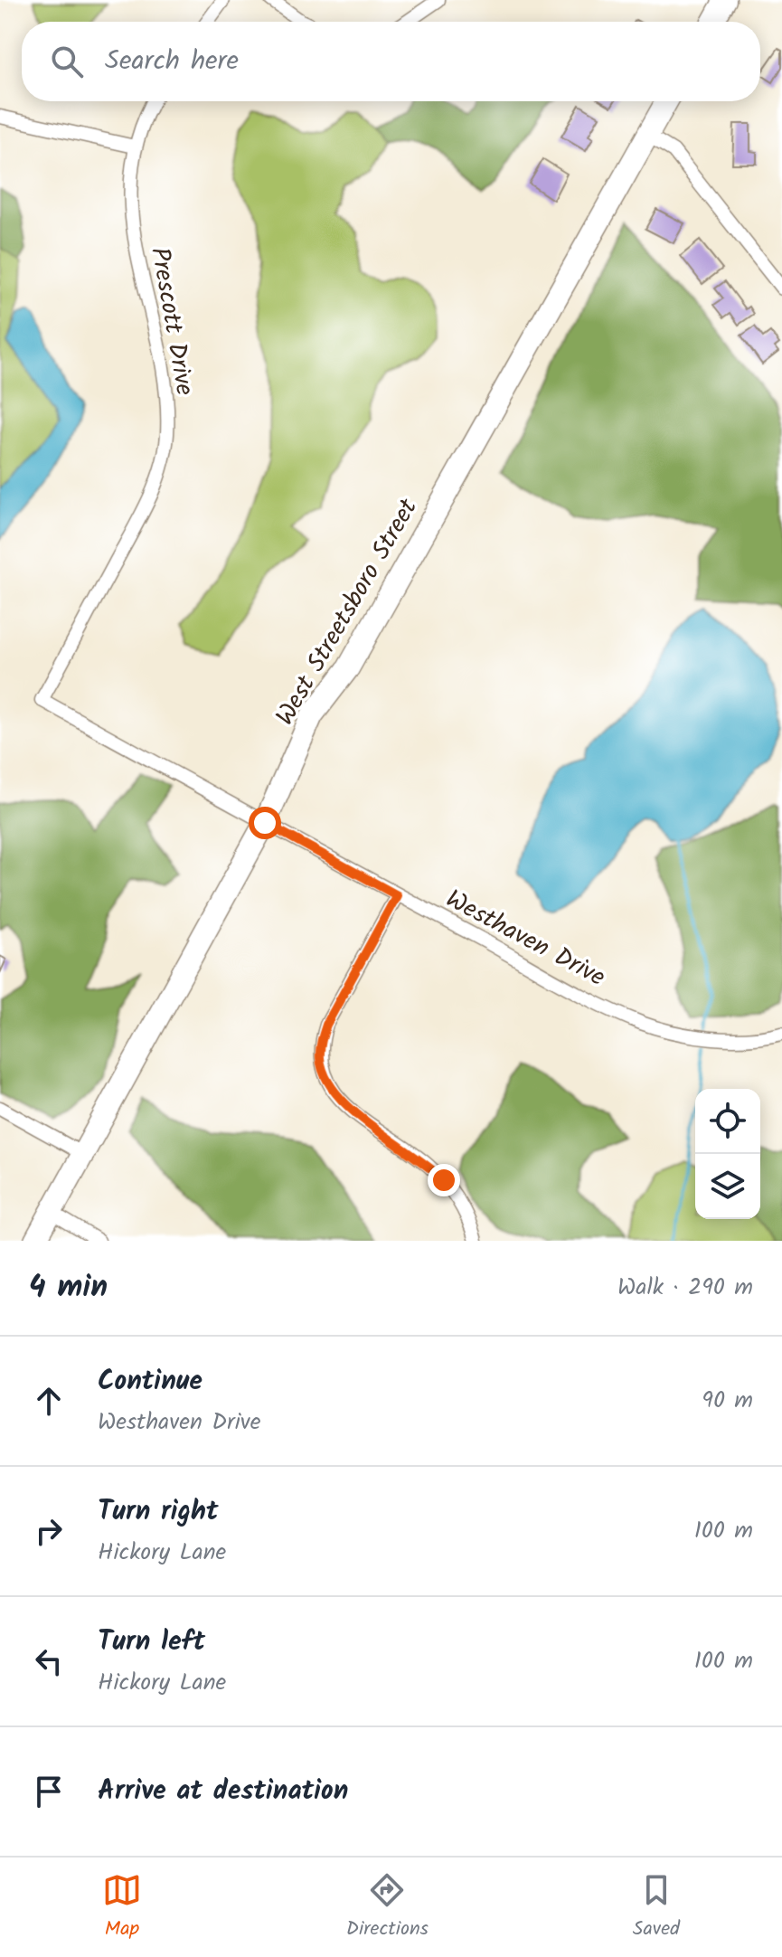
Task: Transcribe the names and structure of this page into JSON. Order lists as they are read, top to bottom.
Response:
{
  "streets": {
    "main road": ["West Streetsboro Street"],
    "street": ["Prescott Drive", "Westhaven Drive"]
  },
  "crossings": [
    ["Prescott Drive", "Westhaven Drive"],
    ["West Streetsboro Street", "Westhaven Drive"]
  ],
  "page": {
    "search": "Search here",
    "heading": ["4 min", "Walk · 290 m"],
    "list": [
      ["Continue", "Westhaven Drive", "90 m"],
      ["Turn right", "Hickory Lane", "100 m"],
      ["Turn left", "Hickory Lane", "100 m"],
      "Arrive at destination"
    ],
    "nav": ["Map", "Directions", "Saved"]
  }
}
